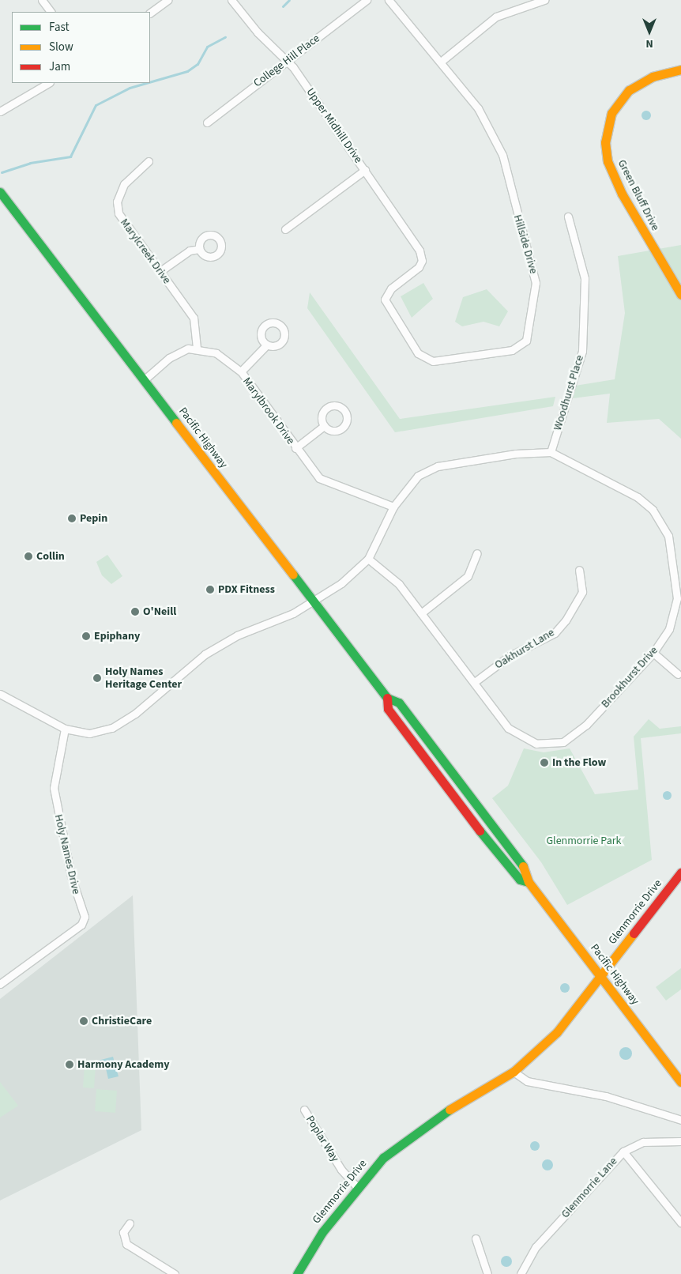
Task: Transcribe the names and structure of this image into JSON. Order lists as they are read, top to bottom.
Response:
{
  "streets": {
    "main road": ["Green Bluff Drive", "Pacific Highway", "Glenmorrie Drive"],
    "street": [
      "College Hill Place",
      "Upper Midhill Drive",
      "Hillside Drive",
      "Marylcreek Drive",
      "Woodhurst Place",
      "Marylbrook Drive",
      "Oakhurst Lane",
      "Brookhurst Drive",
      "Holy Names Drive",
      "Poplar Way",
      "Glenmorrie Lane"
    ]
  },
  "crossings": [
    ["College Hill Place", "Upper Midhill Drive"],
    ["Upper Midhill Drive", "Hillside Drive"],
    ["Marylcreek Drive", "Marylbrook Drive"],
    ["Woodhurst Place", "Brookhurst Drive"],
    ["Pacific Highway", "Glenmorrie Drive"],
    ["Oakhurst Lane", "Brookhurst Drive"],
    ["Glenmorrie Drive", "Poplar Way"]
  ],
  "parks": ["Glenmorrie Park"],
  "places": [
    "Pepin",
    "Collin",
    "PDX Fitness",
    "O'Neill",
    "Epiphany",
    "Holy Names Heritage Center",
    "In the Flow",
    "ChristieCare",
    "Harmony Academy"
  ],
  "legend": ["Fast", "Slow", "Jam"],
  "north": "bottom"
}
